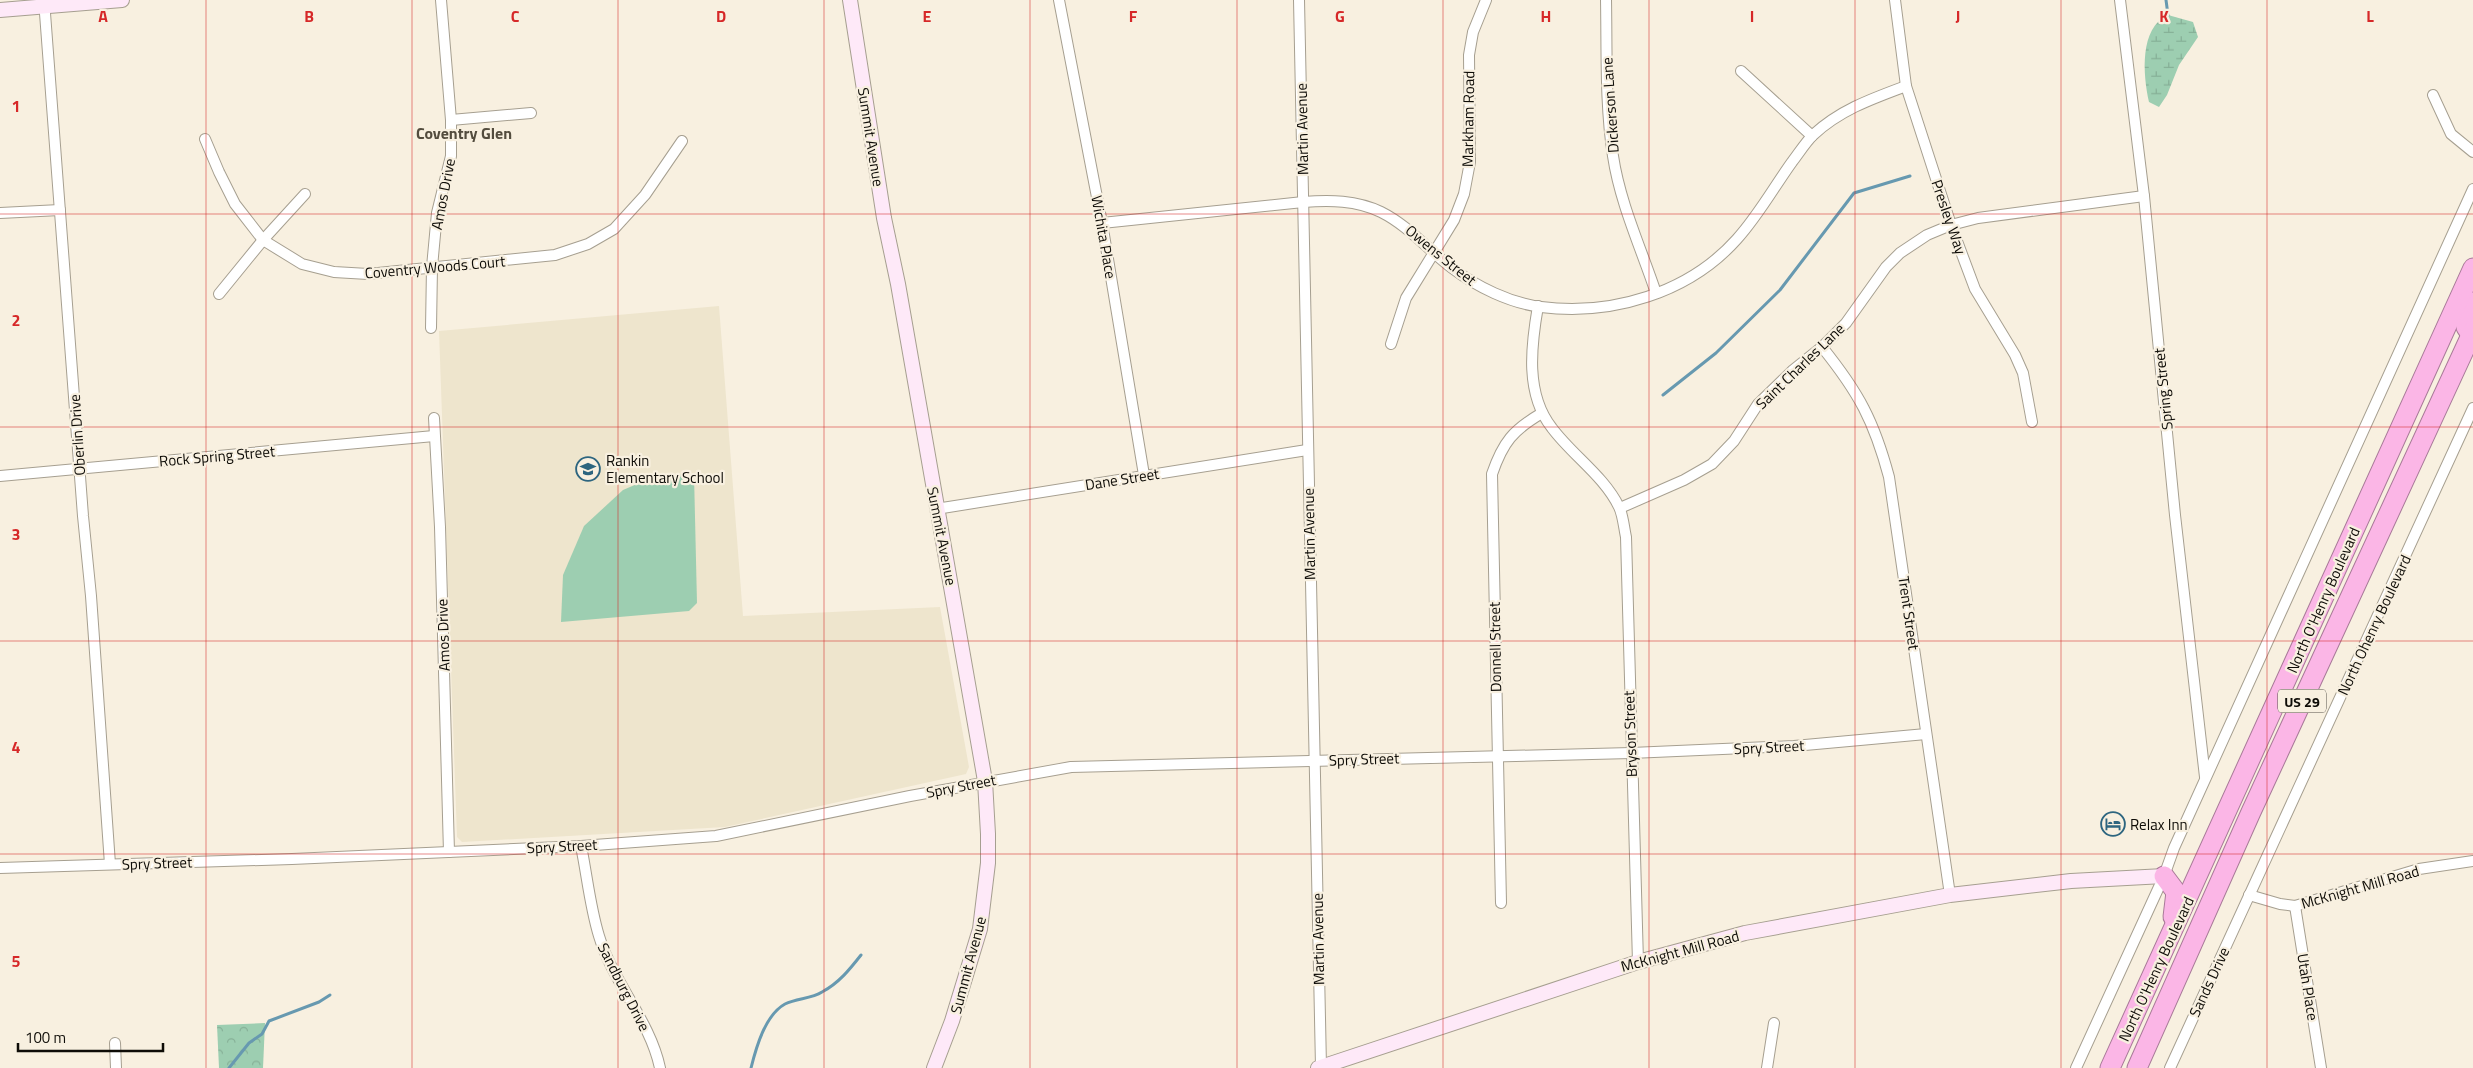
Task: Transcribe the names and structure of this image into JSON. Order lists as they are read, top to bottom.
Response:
{
  "streets": {
    "highway": ["North O'Henry Boulevard", "US 29"],
    "main road": ["Summit Avenue", "McKnight Mill Road"],
    "street": [
      "Dickerson Lane",
      "Markham Road",
      "Martin Avenue",
      "Amos Drive",
      "Presley Way",
      "Wichita Place",
      "Owens Street",
      "Coventry Woods Court",
      "Saint Charles Lane",
      "Spring Street",
      "Oberlin Drive",
      "Rock Spring Street",
      "Dane Street",
      "Trent Street",
      "North Ohenry Boulevard",
      "Donnell Street",
      "Bryson Street",
      "Spry Street",
      "Sands Drive",
      "Sandburg Drive",
      "Utah Place"
    ]
  },
  "crossings": [
    ["Dickerson Lane", "Owens Street"],
    ["Markham Road", "Owens Street"],
    ["Martin Avenue", "Owens Street"],
    ["Martin Avenue", "Dane Street"],
    ["Martin Avenue", "Spry Street"],
    ["Martin Avenue", "McKnight Mill Road"],
    ["Summit Avenue", "Dane Street"],
    ["Summit Avenue", "Spry Street"],
    ["Amos Drive", "Coventry Woods Court"],
    ["Amos Drive", "Rock Spring Street"],
    ["Amos Drive", "Spry Street"],
    ["Presley Way", "Owens Street"],
    ["Presley Way", "Saint Charles Lane"],
    ["Wichita Place", "Owens Street"],
    ["Wichita Place", "Dane Street"],
    ["Saint Charles Lane", "Spring Street"],
    ["Saint Charles Lane", "Trent Street"],
    ["Saint Charles Lane", "Bryson Street"],
    ["Oberlin Drive", "Rock Spring Street"],
    ["Oberlin Drive", "Spry Street"],
    ["Trent Street", "Spry Street"],
    ["Trent Street", "McKnight Mill Road"],
    ["North Ohenry Boulevard", "McKnight Mill Road"],
    ["North Ohenry Boulevard", "Sands Drive"],
    ["Donnell Street", "Spry Street"],
    ["Bryson Street", "Spry Street"],
    ["Bryson Street", "McKnight Mill Road"],
    ["Spry Street", "Sandburg Drive"],
    ["McKnight Mill Road", "Sands Drive"],
    ["McKnight Mill Road", "Utah Place"]
  ],
  "districts": ["Coventry Glen"],
  "places": {
    "school or university": ["Rankin Elementary School"],
    "hotel": ["Relax Inn"]
  },
  "scale_bar": "100 m",
  "grid": {
    "columns": [
      "A",
      "B",
      "C",
      "D",
      "E",
      "F",
      "G",
      "H",
      "I",
      "J",
      "K",
      "L"
    ],
    "rows": [
      "1",
      "2",
      "3",
      "4",
      "5"
    ]
  }
}
